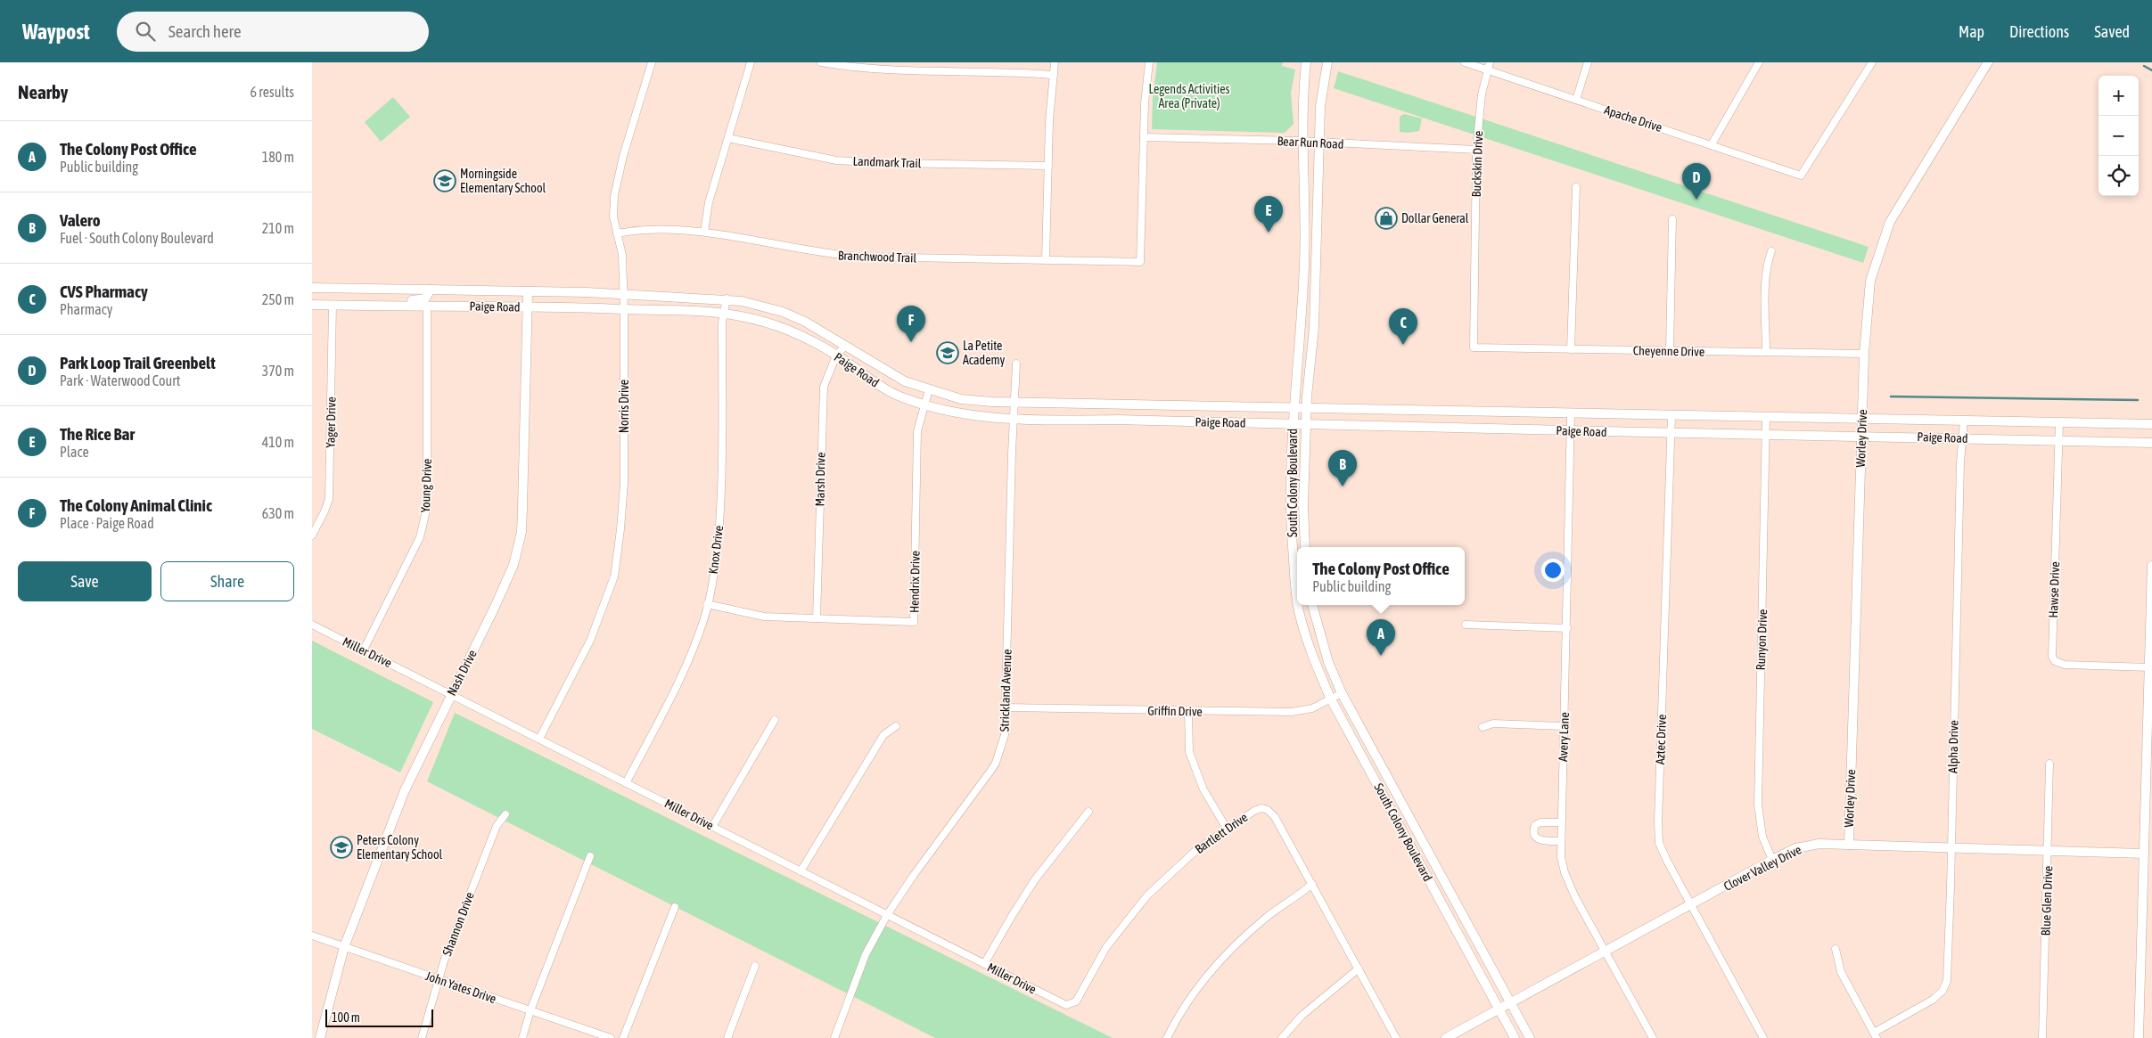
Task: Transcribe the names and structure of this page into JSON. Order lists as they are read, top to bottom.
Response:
{
  "streets": {
    "main road": [
      "Paige Road",
      "Worley Drive",
      "South Colony Boulevard",
      "Nash Drive",
      "Clover Valley Drive"
    ],
    "street": [
      "Apache Drive",
      "Bear Run Road",
      "Landmark Trail",
      "Buckskin Drive",
      "Branchwood Trail",
      "Cheyenne Drive",
      "Norris Drive",
      "Yager Drive",
      "Marsh Drive",
      "Young Drive",
      "Knox Drive",
      "Hendrix Drive",
      "Hawse Drive",
      "Runyon Drive",
      "Miller Drive",
      "Strickland Avenue",
      "Griffin Drive",
      "Avery Lane",
      "Aztec Drive",
      "Alpha Drive",
      "Bartlett Drive",
      "Blue Glen Drive",
      "Shannon Drive",
      "John Yates Drive"
    ]
  },
  "crossings": [
    ["Apache Drive", "Buckskin Drive"],
    ["Bear Run Road", "Buckskin Drive"],
    ["Bear Run Road", "Branchwood Trail"],
    ["Bear Run Road", "South Colony Boulevard"],
    ["Buckskin Drive", "Cheyenne Drive"],
    ["Branchwood Trail", "Norris Drive"],
    ["Paige Road", "Norris Drive"],
    ["Paige Road", "Yager Drive"],
    ["Paige Road", "Worley Drive"],
    ["Paige Road", "Marsh Drive"],
    ["Paige Road", "South Colony Boulevard"],
    ["Paige Road", "Young Drive"],
    ["Paige Road", "Knox Drive"],
    ["Paige Road", "Hendrix Drive"],
    ["Paige Road", "Hawse Drive"],
    ["Paige Road", "Runyon Drive"],
    ["Paige Road", "Nash Drive"],
    ["Paige Road", "Strickland Avenue"],
    ["Paige Road", "Avery Lane"],
    ["Paige Road", "Aztec Drive"],
    ["Paige Road", "Alpha Drive"],
    ["Cheyenne Drive", "Worley Drive"],
    ["Norris Drive", "Miller Drive"],
    ["Worley Drive", "Clover Valley Drive"],
    ["Marsh Drive", "Hendrix Drive"],
    ["South Colony Boulevard", "Griffin Drive"],
    ["South Colony Boulevard", "Clover Valley Drive"],
    ["Young Drive", "Miller Drive"],
    ["Knox Drive", "Hendrix Drive"],
    ["Knox Drive", "Miller Drive"],
    ["Runyon Drive", "Clover Valley Drive"],
    ["Miller Drive", "Nash Drive"],
    ["Miller Drive", "Strickland Avenue"],
    ["Miller Drive", "Bartlett Drive"],
    ["Nash Drive", "John Yates Drive"],
    ["Strickland Avenue", "Griffin Drive"],
    ["Avery Lane", "Clover Valley Drive"],
    ["Aztec Drive", "Clover Valley Drive"],
    ["Alpha Drive", "Clover Valley Drive"],
    ["Clover Valley Drive", "Blue Glen Drive"],
    ["Shannon Drive", "John Yates Drive"]
  ],
  "parks": ["Legends Activities Area (Private)"],
  "places": {
    "school or university": ["Morningside Elementary School", "La Petite Academy", "Peters Colony Elementary School"],
    "shop": ["Dollar General"]
  },
  "scale_bar": "100 m",
  "page": {
    "header": "Waypost",
    "search": "Search here",
    "nav": ["Map", "Directions", "Saved"],
    "heading": ["Nearby", "6 results"],
    "map_buttons": ["+", "−"],
    "list": [
      {
        "mark": "A",
        "name": "The Colony Post Office",
        "note": "Public building",
        "value": "180 m"
      },
      {
        "mark": "B",
        "name": "Valero",
        "note": "Fuel · South Colony Boulevard",
        "value": "210 m"
      },
      {
        "mark": "C",
        "name": "CVS Pharmacy",
        "note": "Pharmacy",
        "value": "250 m"
      },
      {
        "mark": "D",
        "name": "Park Loop Trail Greenbelt",
        "note": "Park · Waterwood Court",
        "value": "370 m"
      },
      {
        "mark": "E",
        "name": "The Rice Bar",
        "note": "Place",
        "value": "410 m"
      },
      {
        "mark": "F",
        "name": "The Colony Animal Clinic",
        "note": "Place · Paige Road",
        "value": "630 m"
      }
    ],
    "pins": [
      "D",
      "E",
      "F",
      "C",
      "B",
      "A"
    ],
    "popup": ["The Colony Post Office", "Public building"],
    "buttons": ["Save", "Share"],
    "scale": "100 m"
  }
}
